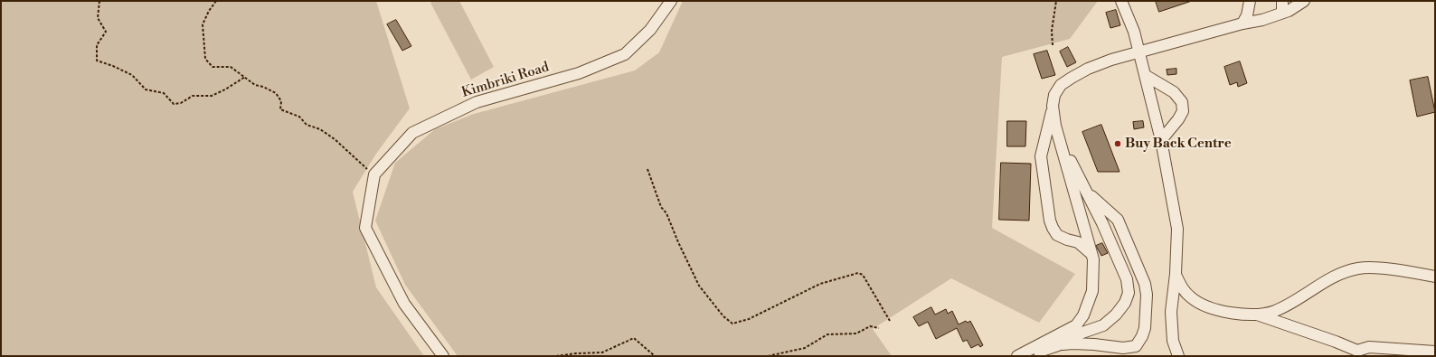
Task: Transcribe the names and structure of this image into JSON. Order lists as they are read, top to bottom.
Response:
{
  "streets": {
    "street": ["Kimbriki Road"]
  },
  "places": ["Buy Back Centre"]
}
